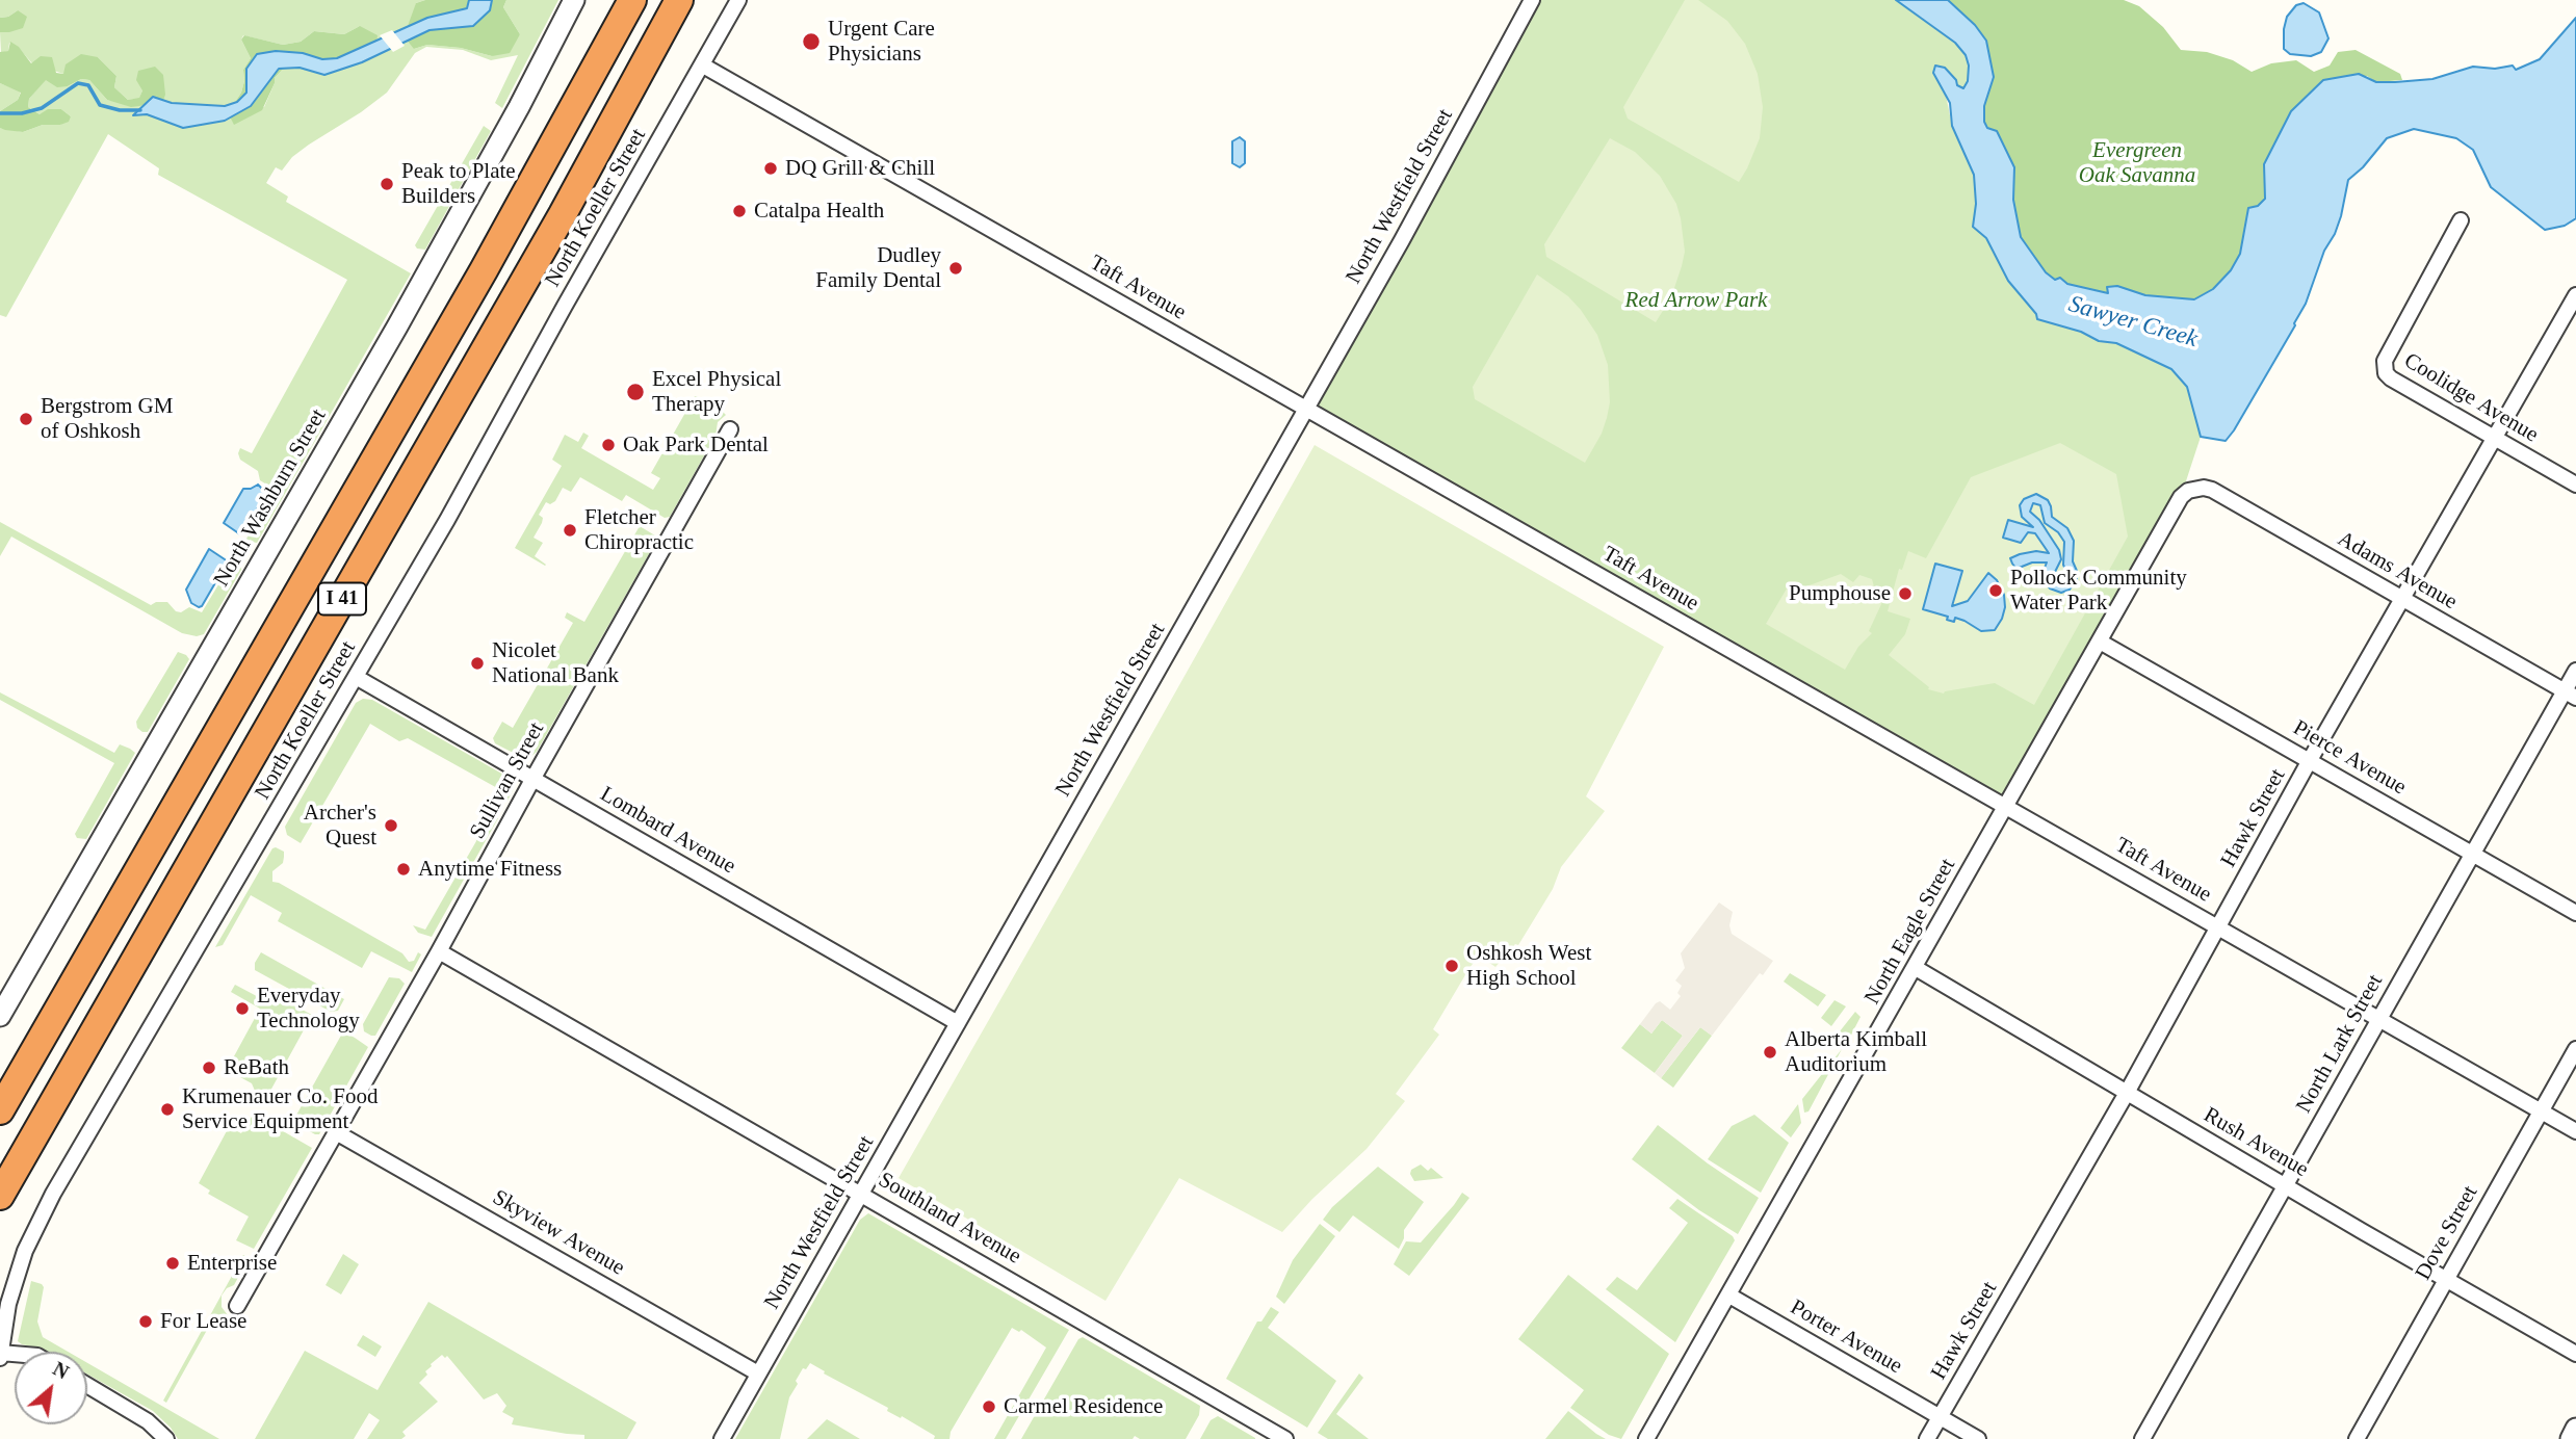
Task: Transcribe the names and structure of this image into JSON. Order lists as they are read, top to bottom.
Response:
{
  "streets": {
    "highway": ["I 41"],
    "street": [
      "North Westfield Street",
      "North Koeller Street",
      "Taft Avenue",
      "Coolidge Avenue",
      "North Washburn Street",
      "Adams Avenue",
      "Pierce Avenue",
      "Sullivan Street",
      "Hawk Street",
      "Lombard Avenue",
      "North Eagle Street",
      "North Lark Street",
      "Rush Avenue",
      "Southland Avenue",
      "Skyview Avenue",
      "Dove Street",
      "Porter Avenue"
    ]
  },
  "crossings": [
    ["North Westfield Street", "Taft Avenue"],
    ["North Westfield Street", "Lombard Avenue"],
    ["North Westfield Street", "Southland Avenue"],
    ["North Westfield Street", "Skyview Avenue"],
    ["North Koeller Street", "Taft Avenue"],
    ["North Koeller Street", "Lombard Avenue"],
    ["Taft Avenue", "Hawk Street"],
    ["Taft Avenue", "North Eagle Street"],
    ["Taft Avenue", "North Lark Street"],
    ["Taft Avenue", "Dove Street"],
    ["Coolidge Avenue", "Hawk Street"],
    ["Adams Avenue", "Hawk Street"],
    ["Adams Avenue", "North Eagle Street"],
    ["Adams Avenue", "North Lark Street"],
    ["Pierce Avenue", "Hawk Street"],
    ["Pierce Avenue", "North Eagle Street"],
    ["Pierce Avenue", "North Lark Street"],
    ["Sullivan Street", "Lombard Avenue"],
    ["Sullivan Street", "Southland Avenue"],
    ["Sullivan Street", "Skyview Avenue"],
    ["Hawk Street", "Rush Avenue"],
    ["Hawk Street", "Porter Avenue"],
    ["North Eagle Street", "Rush Avenue"],
    ["North Eagle Street", "Porter Avenue"],
    ["North Lark Street", "Rush Avenue"],
    ["Rush Avenue", "Dove Street"]
  ],
  "water": ["Sawyer Creek"],
  "parks": ["Evergreen Oak Savanna", "Red Arrow Park"],
  "places": [
    "Urgent Care Physicians",
    "DQ Grill & Chill",
    "Peak to Plate Builders",
    "Catalpa Health",
    "Dudley Family Dental",
    "Excel Physical Therapy",
    "Bergstrom GM of Oshkosh",
    "Oak Park Dental",
    "Fletcher Chiropractic",
    "Pollock Community Water Park",
    "Pumphouse",
    "Nicolet National Bank",
    "Archer's Quest",
    "Anytime Fitness",
    "Oshkosh West High School",
    "Everyday Technology",
    "Alberta Kimball Auditorium",
    "ReBath",
    "Krumenauer Co. Food Service Equipment",
    "Enterprise",
    "For Lease",
    "Carmel Residence"
  ],
  "north": "top right"
}
